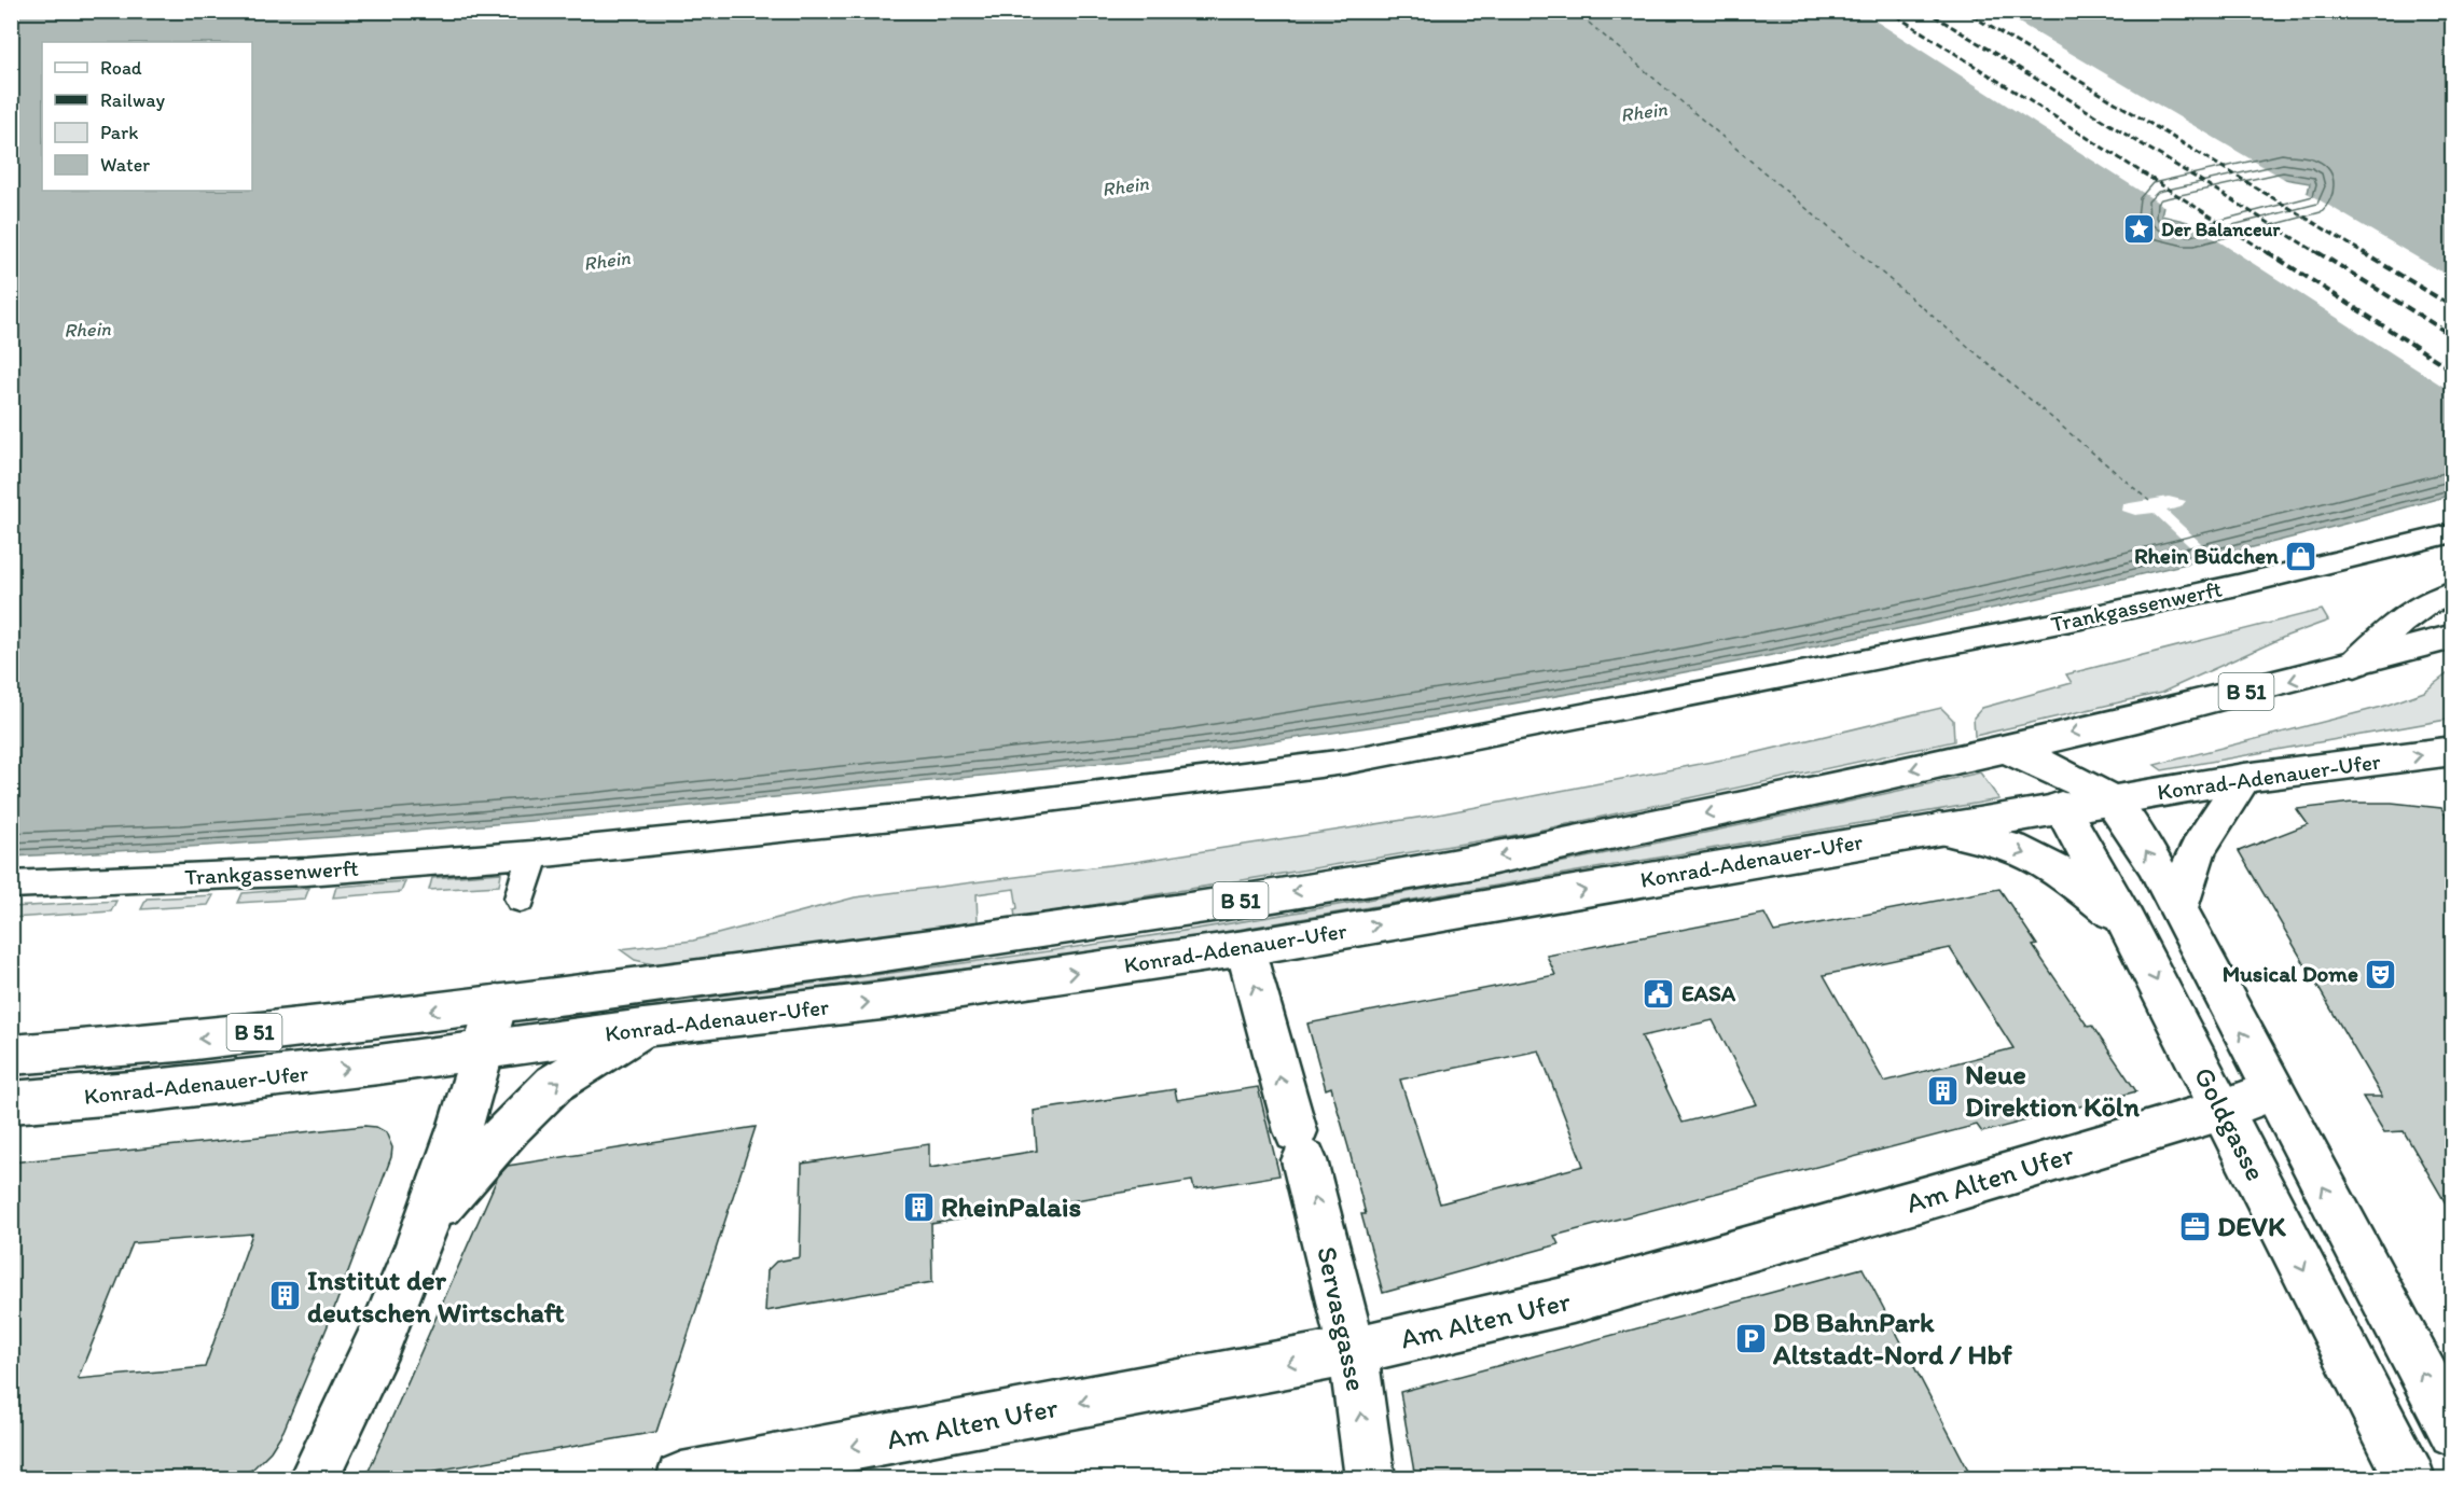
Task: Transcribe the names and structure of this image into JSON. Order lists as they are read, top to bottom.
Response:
{
  "streets": {
    "main road": [
      "B 51",
      "Konrad-Adenauer-Ufer",
      "Goldgasse",
      "Am Alten Ufer",
      "Servasgasse"
    ],
    "street": ["Trankgassenwerft"]
  },
  "crossings": [
    ["Konrad-Adenauer-Ufer", "Goldgasse"],
    ["Konrad-Adenauer-Ufer", "Servasgasse"],
    ["Goldgasse", "Am Alten Ufer"],
    ["Am Alten Ufer", "Servasgasse"]
  ],
  "one_way": ["Am Alten Ufer", "Servasgasse"],
  "water": ["Rhein"],
  "places": {
    "place": ["Der Balanceur"],
    "shop": ["Rhein Büdchen"],
    "theatre": ["Musical Dome"],
    "public building": ["EASA"],
    "building": ["Neue Direktion Köln", "RheinPalais", "Institut der deutschen Wirtschaft"],
    "office": ["DEVK"],
    "parking": ["DB BahnPark Altstadt-Nord / Hbf"]
  },
  "legend": [
    "Road",
    "Railway",
    "Park",
    "Water"
  ]
}
